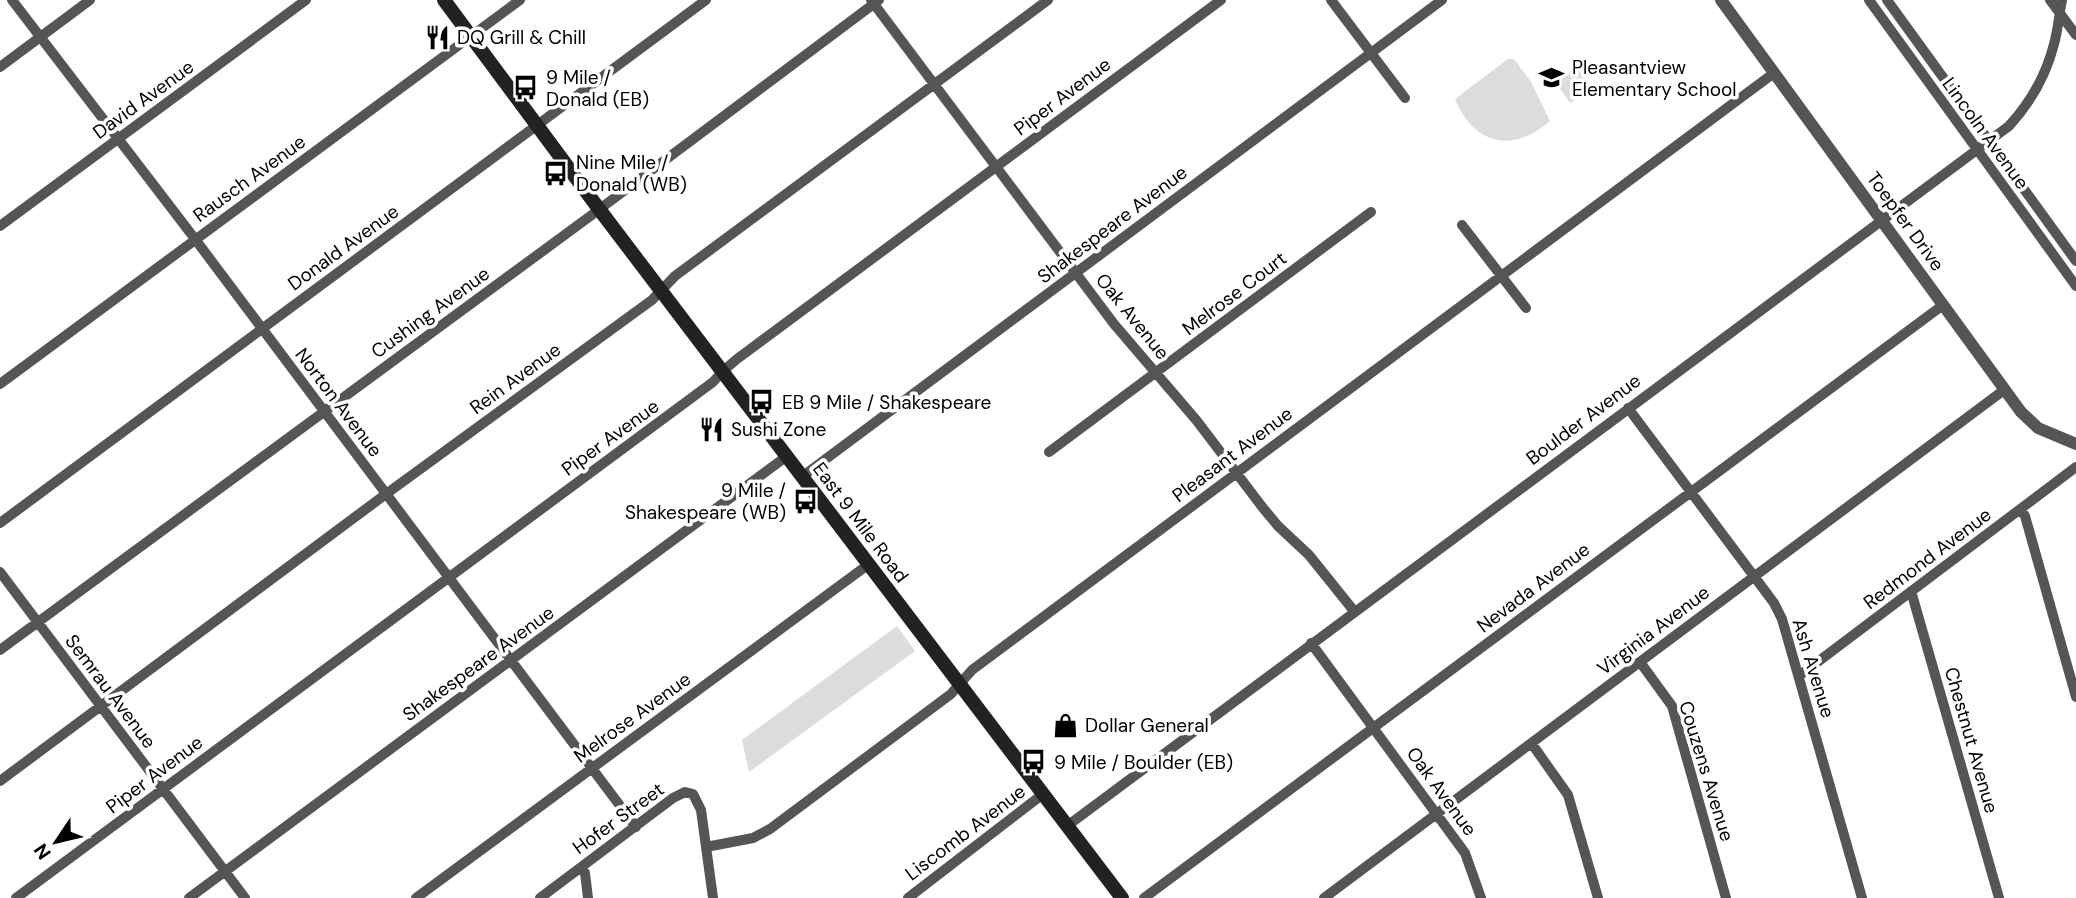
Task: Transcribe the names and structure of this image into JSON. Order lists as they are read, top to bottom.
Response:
{
  "streets": {
    "main road": ["East 9 Mile Road"],
    "street": [
      "Piper Avenue",
      "David Avenue",
      "Lincoln Avenue",
      "Rausch Avenue",
      "Toepfer Drive",
      "Shakespeare Avenue",
      "Donald Avenue",
      "Melrose Court",
      "Cushing Avenue",
      "Oak Avenue",
      "Rein Avenue",
      "Norton Avenue",
      "Boulder Avenue",
      "Pleasant Avenue",
      "Redmond Avenue",
      "Nevada Avenue",
      "Virginia Avenue",
      "Ash Avenue",
      "Semrau Avenue",
      "Melrose Avenue",
      "Chestnut Avenue",
      "Couzens Avenue",
      "Hofer Street",
      "Liscomb Avenue"
    ]
  },
  "crossings": [
    ["Piper Avenue", "Oak Avenue"],
    ["Piper Avenue", "Norton Avenue"],
    ["Piper Avenue", "East 9 Mile Road"],
    ["Piper Avenue", "Semrau Avenue"],
    ["David Avenue", "Norton Avenue"],
    ["Lincoln Avenue", "Boulder Avenue"],
    ["Rausch Avenue", "Norton Avenue"],
    ["Rausch Avenue", "East 9 Mile Road"],
    ["Toepfer Drive", "Boulder Avenue"],
    ["Toepfer Drive", "Pleasant Avenue"],
    ["Toepfer Drive", "Nevada Avenue"],
    ["Toepfer Drive", "Virginia Avenue"],
    ["Shakespeare Avenue", "Oak Avenue"],
    ["Shakespeare Avenue", "Norton Avenue"],
    ["Shakespeare Avenue", "East 9 Mile Road"],
    ["Shakespeare Avenue", "Semrau Avenue"],
    ["Donald Avenue", "Norton Avenue"],
    ["Donald Avenue", "East 9 Mile Road"],
    ["Melrose Court", "Oak Avenue"],
    ["Cushing Avenue", "Oak Avenue"],
    ["Cushing Avenue", "Norton Avenue"],
    ["Cushing Avenue", "East 9 Mile Road"],
    ["Cushing Avenue", "Semrau Avenue"],
    ["Oak Avenue", "Rein Avenue"],
    ["Oak Avenue", "Boulder Avenue"],
    ["Oak Avenue", "Pleasant Avenue"],
    ["Oak Avenue", "Nevada Avenue"],
    ["Oak Avenue", "Virginia Avenue"],
    ["Rein Avenue", "Norton Avenue"],
    ["Rein Avenue", "East 9 Mile Road"],
    ["Rein Avenue", "Semrau Avenue"],
    ["Norton Avenue", "Melrose Avenue"],
    ["Norton Avenue", "Hofer Street"],
    ["Boulder Avenue", "East 9 Mile Road"],
    ["Boulder Avenue", "Ash Avenue"],
    ["Pleasant Avenue", "East 9 Mile Road"],
    ["Pleasant Avenue", "Hofer Street"],
    ["East 9 Mile Road", "Melrose Avenue"],
    ["East 9 Mile Road", "Liscomb Avenue"],
    ["Redmond Avenue", "Ash Avenue"],
    ["Redmond Avenue", "Chestnut Avenue"],
    ["Nevada Avenue", "Ash Avenue"],
    ["Virginia Avenue", "Ash Avenue"],
    ["Virginia Avenue", "Couzens Avenue"]
  ],
  "places": {
    "restaurant": ["DQ Grill & Chill", "Sushi Zone"],
    "school or university": ["Pleasantview Elementary School"],
    "bus stop": [
      "9 Mile / Donald (EB)",
      "Nine Mile / Donald (WB)",
      "EB 9 Mile / Shakespeare",
      "9 Mile / Shakespeare (WB)",
      "9 Mile / Boulder (EB)"
    ],
    "shop": ["Dollar General"]
  },
  "north": "bottom left"
}
